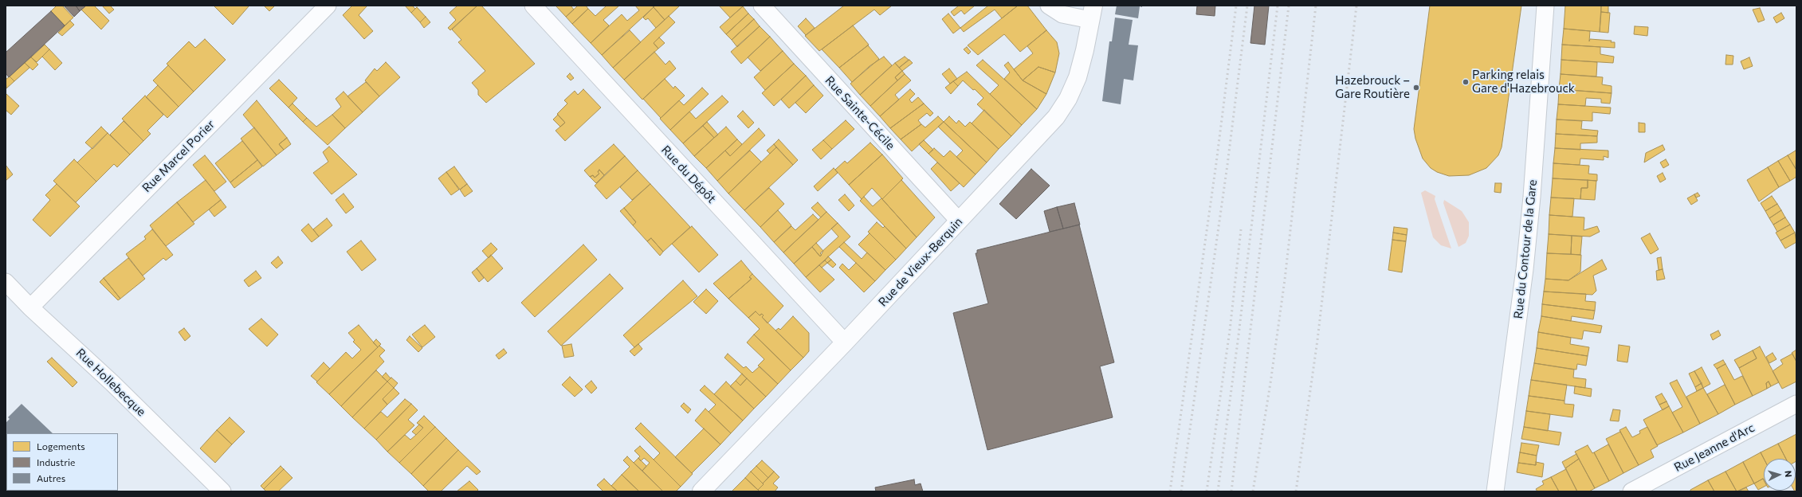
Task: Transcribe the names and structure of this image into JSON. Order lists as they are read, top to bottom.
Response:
{
  "streets": {
    "street": [
      "Rue Sainte-Cécile",
      "Rue Marcel Porier",
      "Rue du Dépôt",
      "Rue du Contour de la Gare",
      "Rue de Vieux-Berquin",
      "Rue Hollebecque",
      "Rue Jeanne d'Arc"
    ]
  },
  "crossings": [
    ["Rue Sainte-Cécile", "Rue de Vieux-Berquin"],
    ["Rue Marcel Porier", "Rue Hollebecque"],
    ["Rue du Dépôt", "Rue de Vieux-Berquin"]
  ],
  "places": ["Parking relais Gare d'Hazebrouck", "Hazebrouck – Gare Routière"],
  "legend": ["Logements", "Industrie", "Autres"],
  "north": "right"
}
